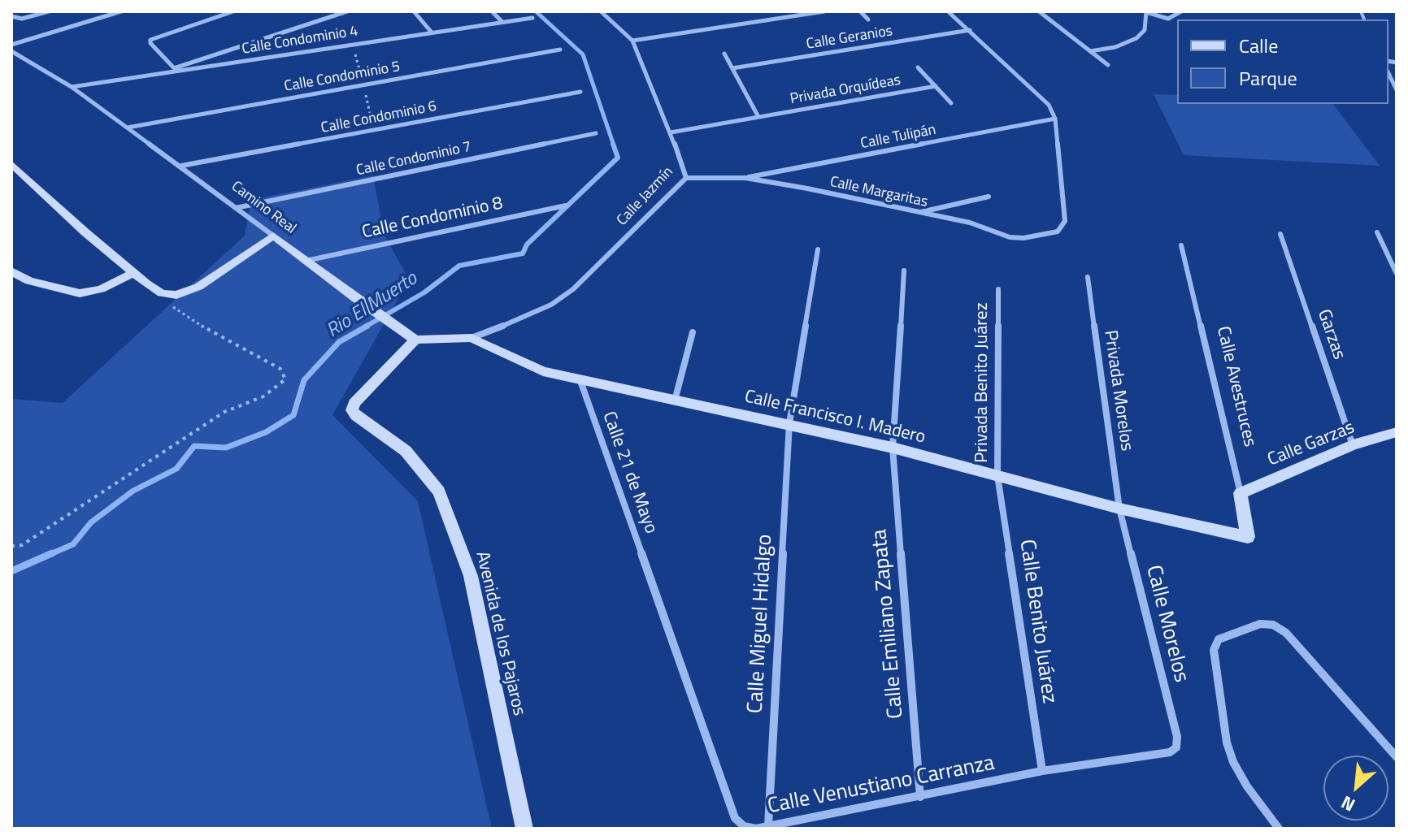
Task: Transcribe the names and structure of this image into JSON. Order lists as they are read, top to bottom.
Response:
{
  "streets": {
    "main road": [
      "Camino Real",
      "Calle Avestruces",
      "Calle Francisco I. Madero",
      "Calle Garzas",
      "Avenida de los Pajaros"
    ],
    "street": [
      "Calle Geranios",
      "Calle Condominio 4",
      "Calle Condominio 5",
      "Privada Orquídeas",
      "Calle Condominio 6",
      "Calle Tulipán",
      "Calle Condominio 7",
      "Calle Margaritas",
      "Calle Jazmín",
      "Calle Condominio 8",
      "Garzas",
      "Privada Benito Juárez",
      "Privada Morelos",
      "Calle 21 de Mayo",
      "Calle Benito Juárez",
      "Calle Miguel Hidalgo",
      "Calle Emiliano Zapata",
      "Calle Morelos",
      "Calle Venustiano Carranza"
    ]
  },
  "crossings": [
    ["Calle Condominio 4", "Camino Real"],
    ["Calle Condominio 5", "Camino Real"],
    ["Privada Orquídeas", "Calle Jazmín"],
    ["Calle Condominio 6", "Camino Real"],
    ["Calle Tulipán", "Calle Margaritas"],
    ["Calle Condominio 7", "Camino Real"],
    ["Calle Margaritas", "Calle Jazmín"],
    ["Calle Jazmín", "Calle Francisco I. Madero"],
    ["Camino Real", "Calle Condominio 8"],
    ["Camino Real", "Calle Francisco I. Madero"],
    ["Camino Real", "Avenida de los Pajaros"],
    ["Garzas", "Calle Garzas"],
    ["Privada Benito Juárez", "Calle Francisco I. Madero"],
    ["Privada Benito Juárez", "Calle Benito Juárez"],
    ["Calle Avestruces", "Calle Francisco I. Madero"],
    ["Calle Avestruces", "Calle Garzas"],
    ["Privada Morelos", "Calle Francisco I. Madero"],
    ["Privada Morelos", "Calle Morelos"],
    ["Calle Francisco I. Madero", "Calle 21 de Mayo"],
    ["Calle Francisco I. Madero", "Calle Benito Juárez"],
    ["Calle Francisco I. Madero", "Calle Miguel Hidalgo"],
    ["Calle Francisco I. Madero", "Calle Emiliano Zapata"],
    ["Calle Francisco I. Madero", "Calle Morelos"],
    ["Calle Francisco I. Madero", "Avenida de los Pajaros"],
    ["Calle 21 de Mayo", "Calle Venustiano Carranza"],
    ["Calle Benito Juárez", "Calle Venustiano Carranza"],
    ["Calle Miguel Hidalgo", "Calle Venustiano Carranza"],
    ["Calle Emiliano Zapata", "Calle Venustiano Carranza"],
    ["Calle Morelos", "Calle Venustiano Carranza"]
  ],
  "water": ["Rio El Muerto"],
  "legend": ["Calle", "Parque"],
  "north": "bottom left"
}
